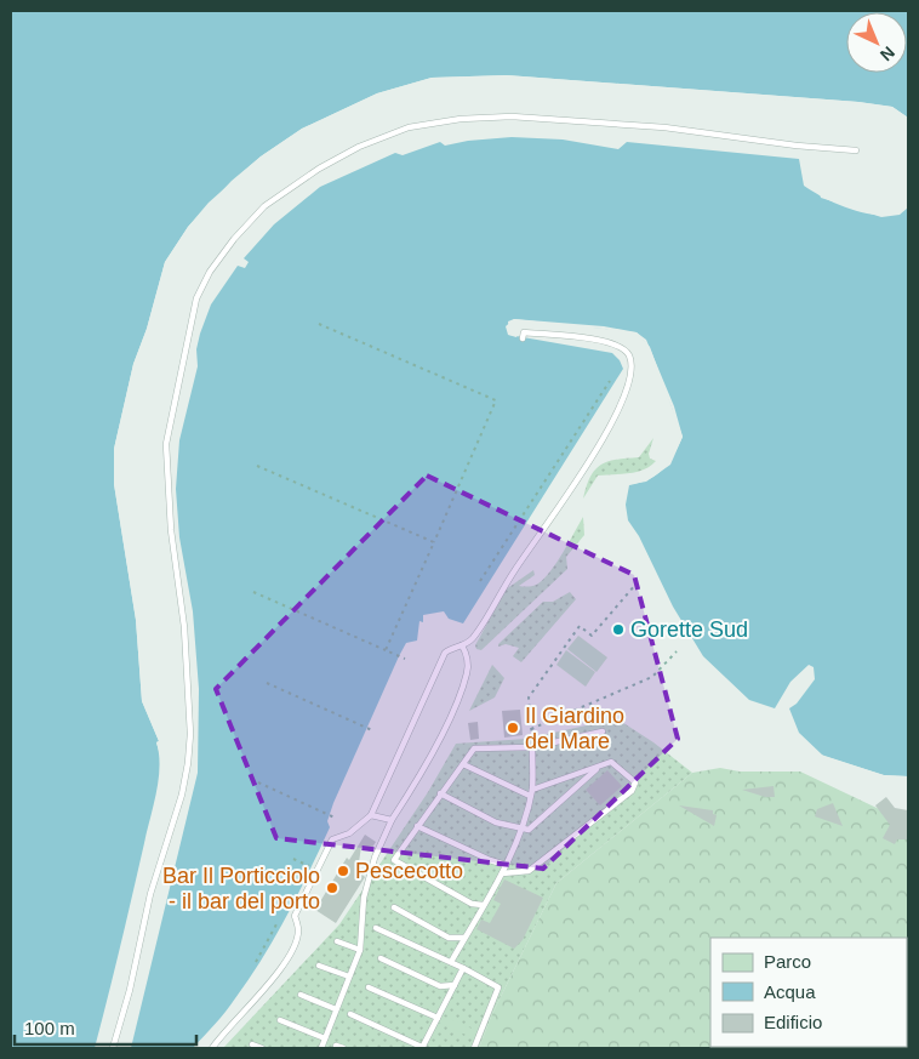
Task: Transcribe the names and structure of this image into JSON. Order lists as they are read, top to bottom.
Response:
{
  "places": [
    "Gorette Sud",
    "Il Giardino del Mare",
    "Pescecotto",
    "Bar Il Porticciolo - il bar del porto"
  ],
  "legend": ["Parco", "Acqua", "Edificio"],
  "scale_bar": "100 m",
  "north": "bottom right"
}
